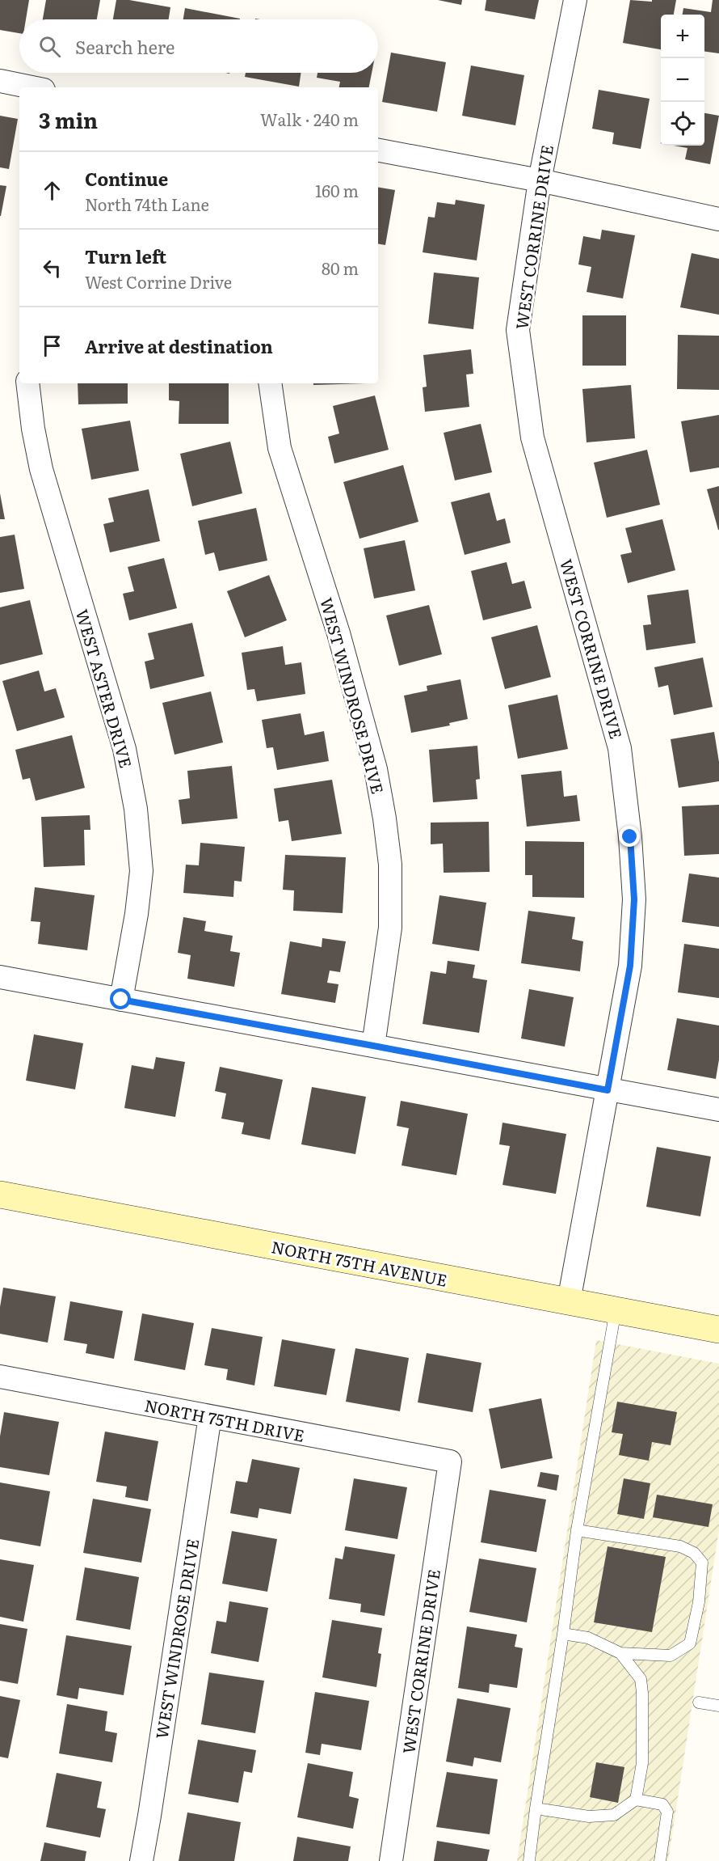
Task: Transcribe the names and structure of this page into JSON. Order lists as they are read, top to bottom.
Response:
{
  "streets": {
    "main road": ["NORTH 75TH AVENUE"],
    "street": [
      "WEST CORRINE DRIVE",
      "WEST ASTER DRIVE",
      "WEST WINDROSE DRIVE",
      "NORTH 75TH DRIVE"
    ]
  },
  "crossings": [
    ["WEST CORRINE DRIVE", "NORTH 75TH AVENUE"],
    ["WEST CORRINE DRIVE", "NORTH 75TH DRIVE"],
    ["WEST WINDROSE DRIVE", "NORTH 75TH DRIVE"]
  ],
  "page": {
    "map_buttons": ["+", "−"],
    "search": "Search here",
    "heading": ["3 min", "Walk · 240 m"],
    "list": [
      ["Continue", "North 74th Lane", "160 m"],
      ["Turn left", "West Corrine Drive", "80 m"],
      "Arrive at destination"
    ]
  }
}
